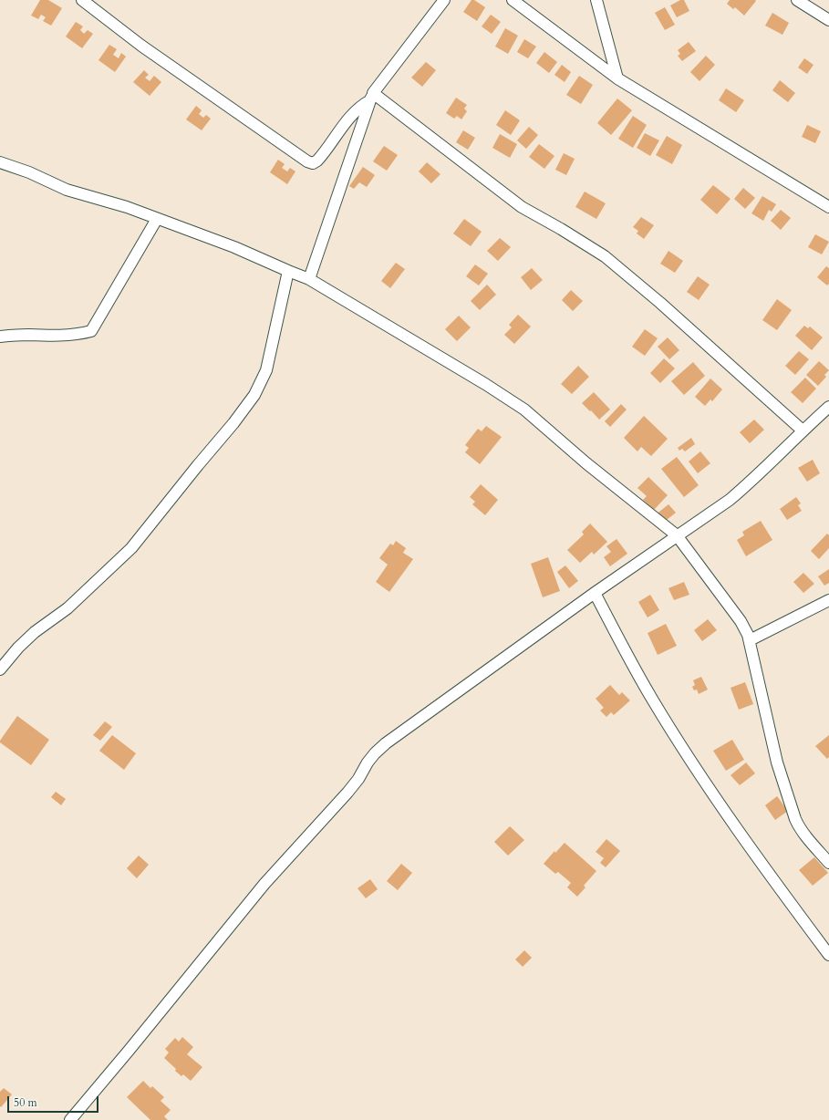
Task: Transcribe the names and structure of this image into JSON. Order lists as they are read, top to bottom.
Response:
{
  "scale_bar": "50 m"
}
